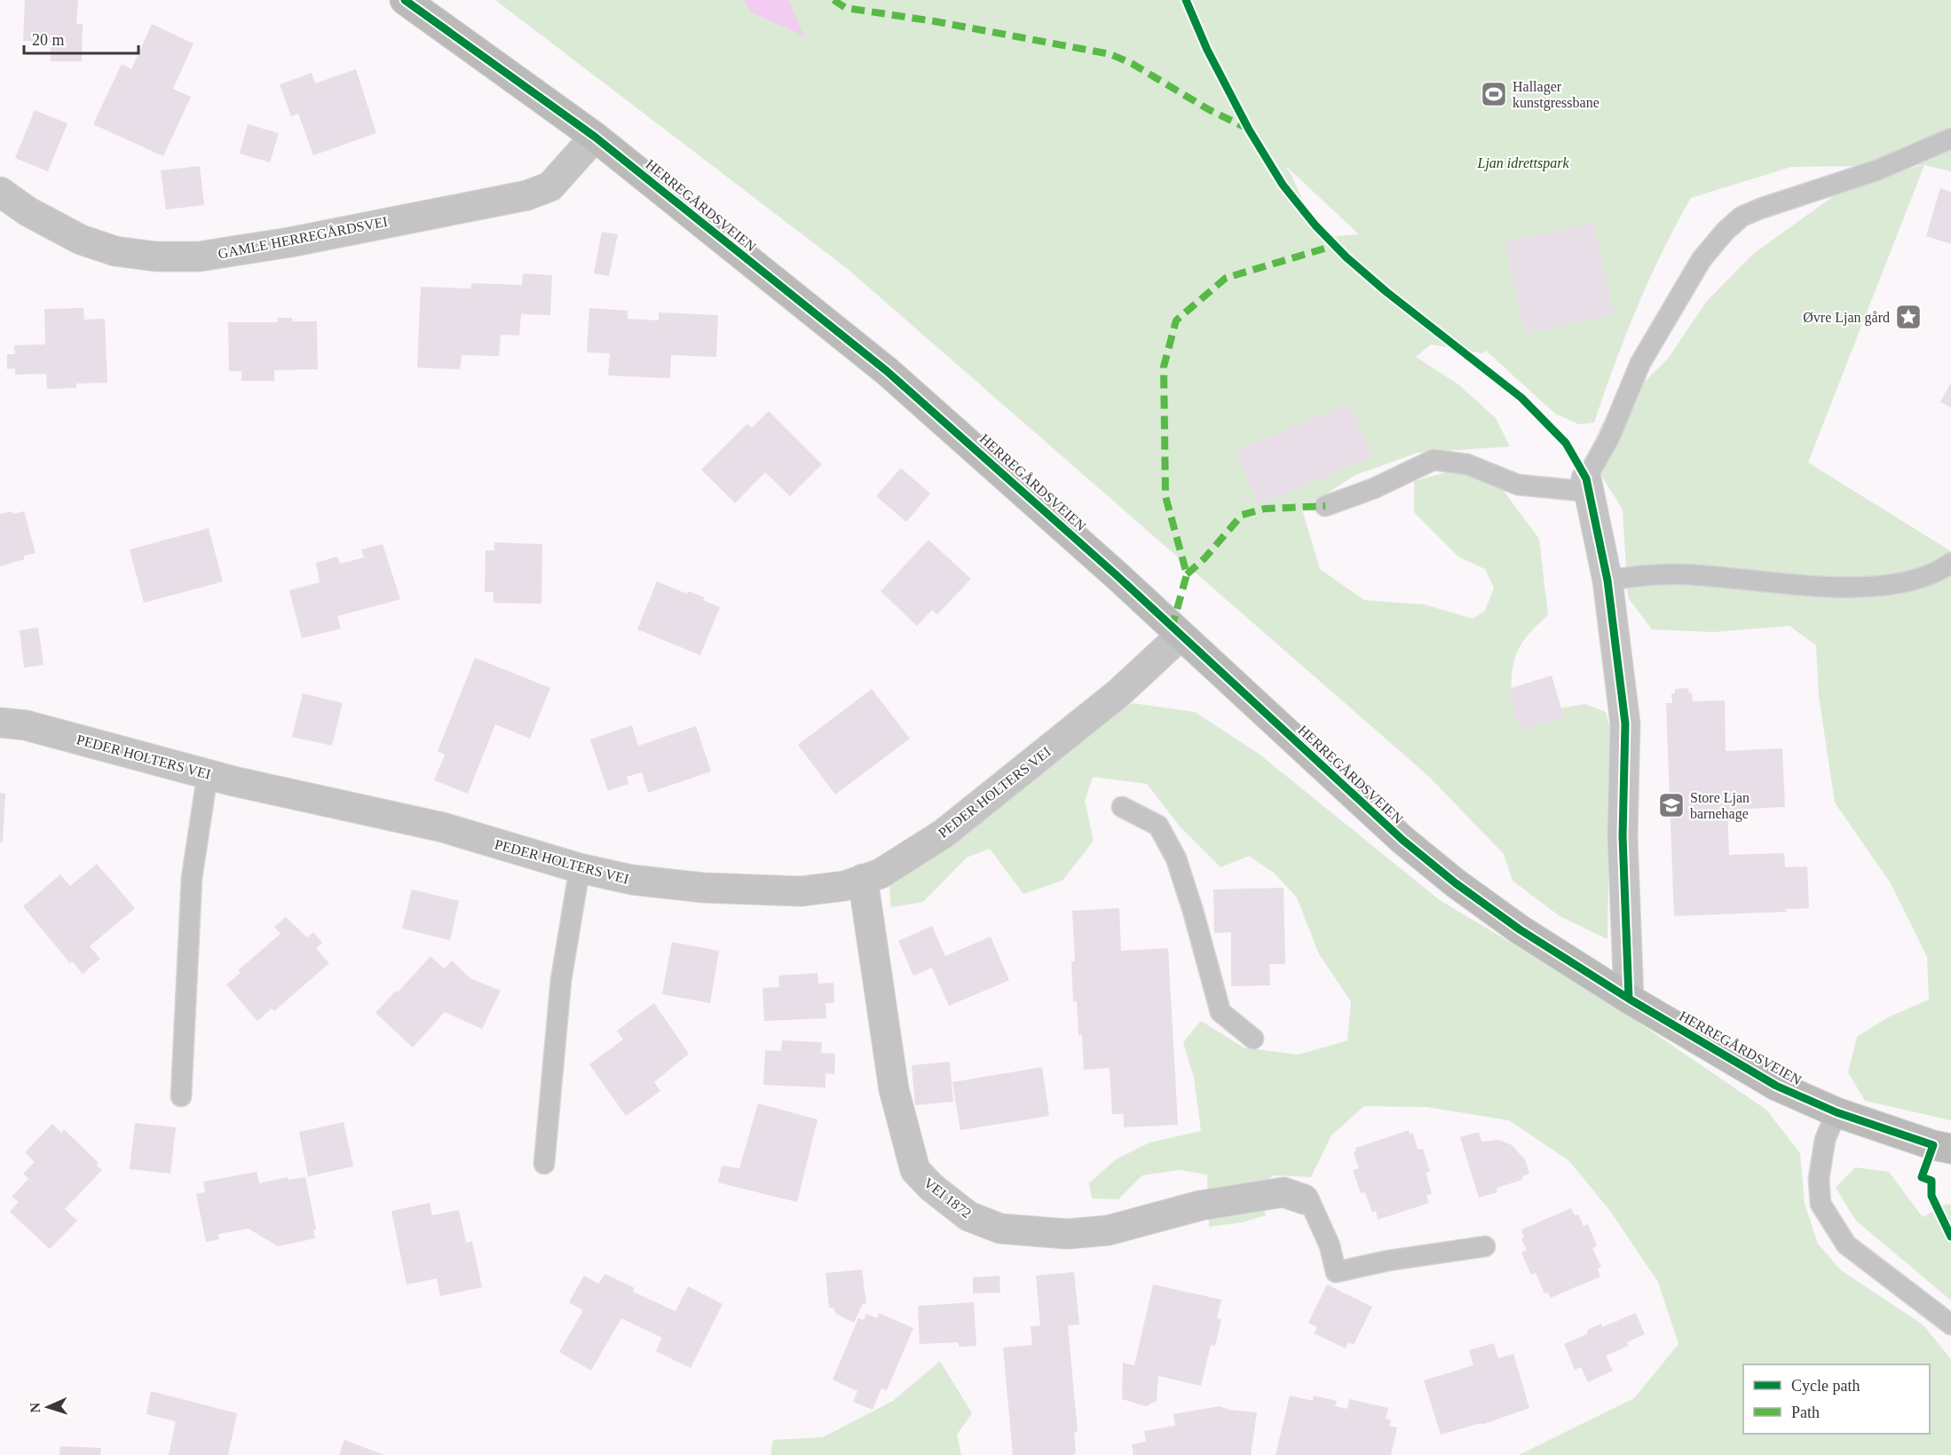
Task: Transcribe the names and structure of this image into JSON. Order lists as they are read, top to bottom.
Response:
{
  "streets": {
    "street": [
      "HERREGÅRDSVEIEN",
      "GAMLE HERREGÅRDSVEI",
      "PEDER HOLTERS VEI",
      "VEI 1872"
    ]
  },
  "crossings": [
    ["HERREGÅRDSVEIEN", "GAMLE HERREGÅRDSVEI"],
    ["HERREGÅRDSVEIEN", "PEDER HOLTERS VEI"],
    ["PEDER HOLTERS VEI", "VEI 1872"]
  ],
  "parks": ["Ljan idrettspark"],
  "places": {
    "sports": ["Hallager kunstgressbane"],
    "place": ["Øvre Ljan gård"],
    "school or university": ["Store Ljan barnehage"]
  },
  "legend": ["Cycle path", "Path"],
  "scale_bar": "20 m",
  "north": "left"
}
